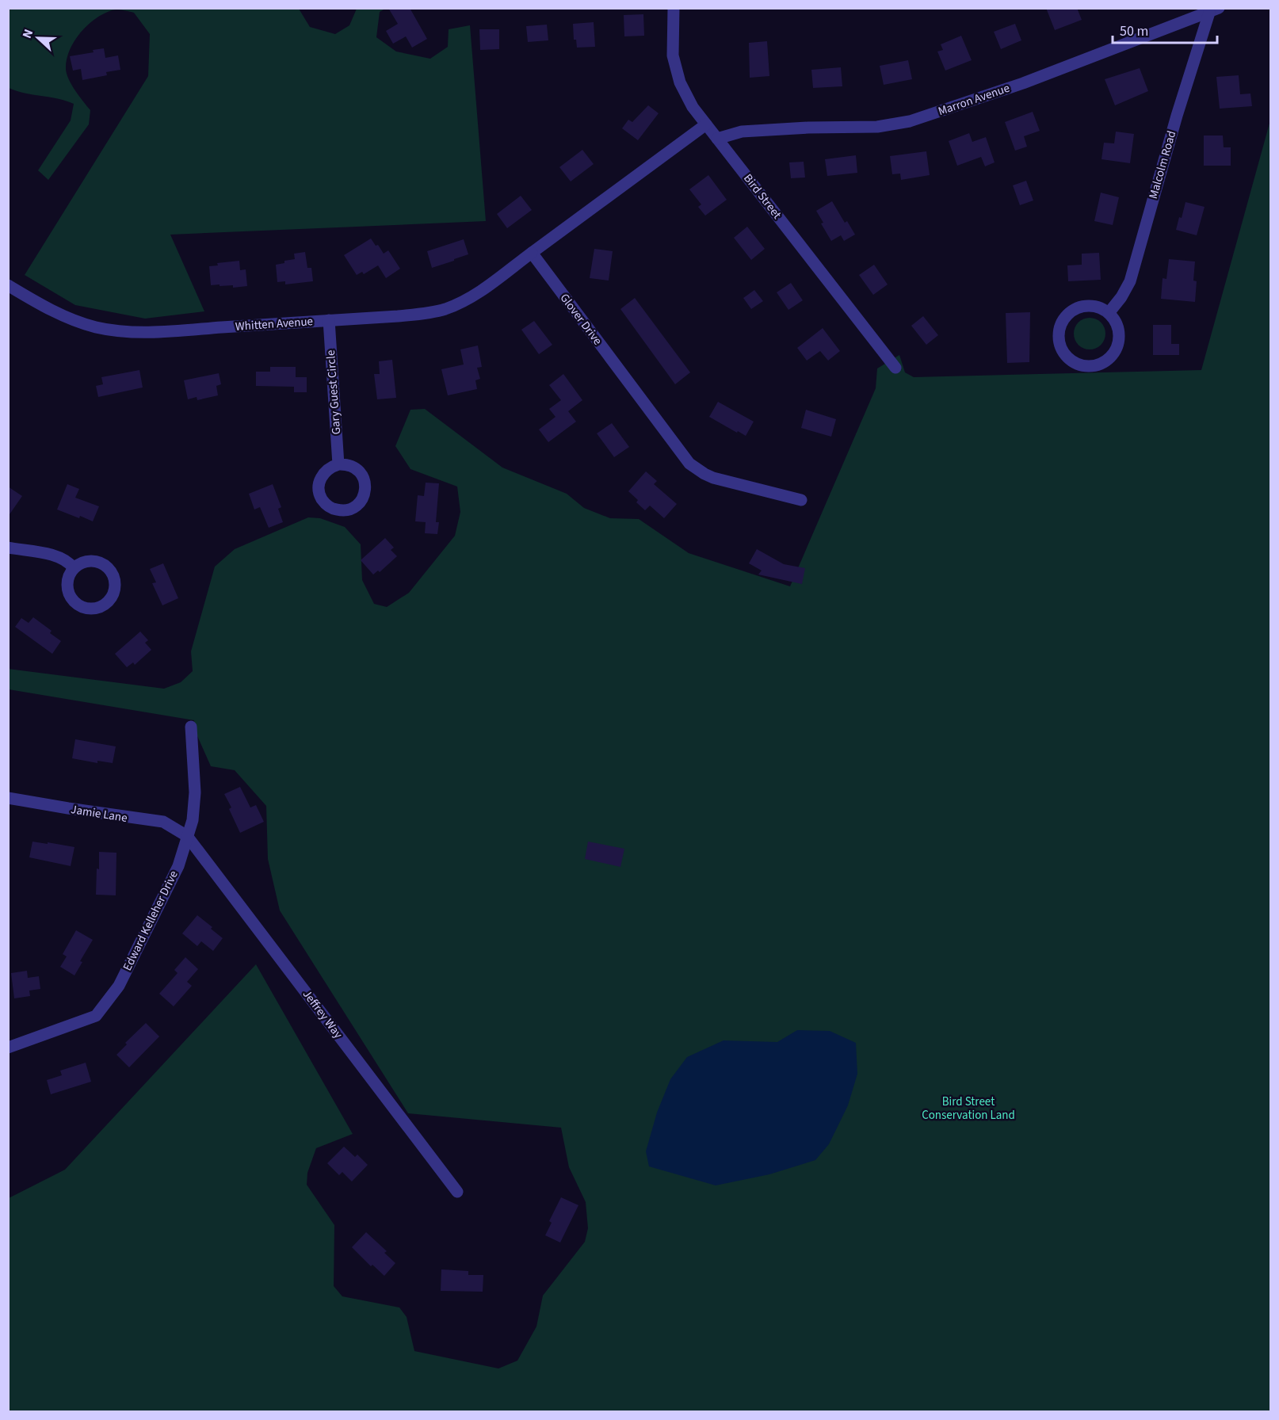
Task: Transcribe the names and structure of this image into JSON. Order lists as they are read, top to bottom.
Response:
{
  "streets": {
    "street": [
      "Marron Avenue",
      "Malcolm Road",
      "Bird Street",
      "Glover Drive",
      "Whitten Avenue",
      "Gary Guest Circle",
      "Jamie Lane",
      "Edward Kelleher Drive",
      "Jeffrey Way"
    ]
  },
  "crossings": [
    ["Marron Avenue", "Malcolm Road"],
    ["Marron Avenue", "Bird Street"],
    ["Glover Drive", "Whitten Avenue"],
    ["Whitten Avenue", "Gary Guest Circle"],
    ["Jamie Lane", "Edward Kelleher Drive"],
    ["Jamie Lane", "Jeffrey Way"],
    ["Edward Kelleher Drive", "Jeffrey Way"]
  ],
  "parks": ["Bird Street Conservation Land"],
  "scale_bar": "50 m",
  "north": "left"
}
